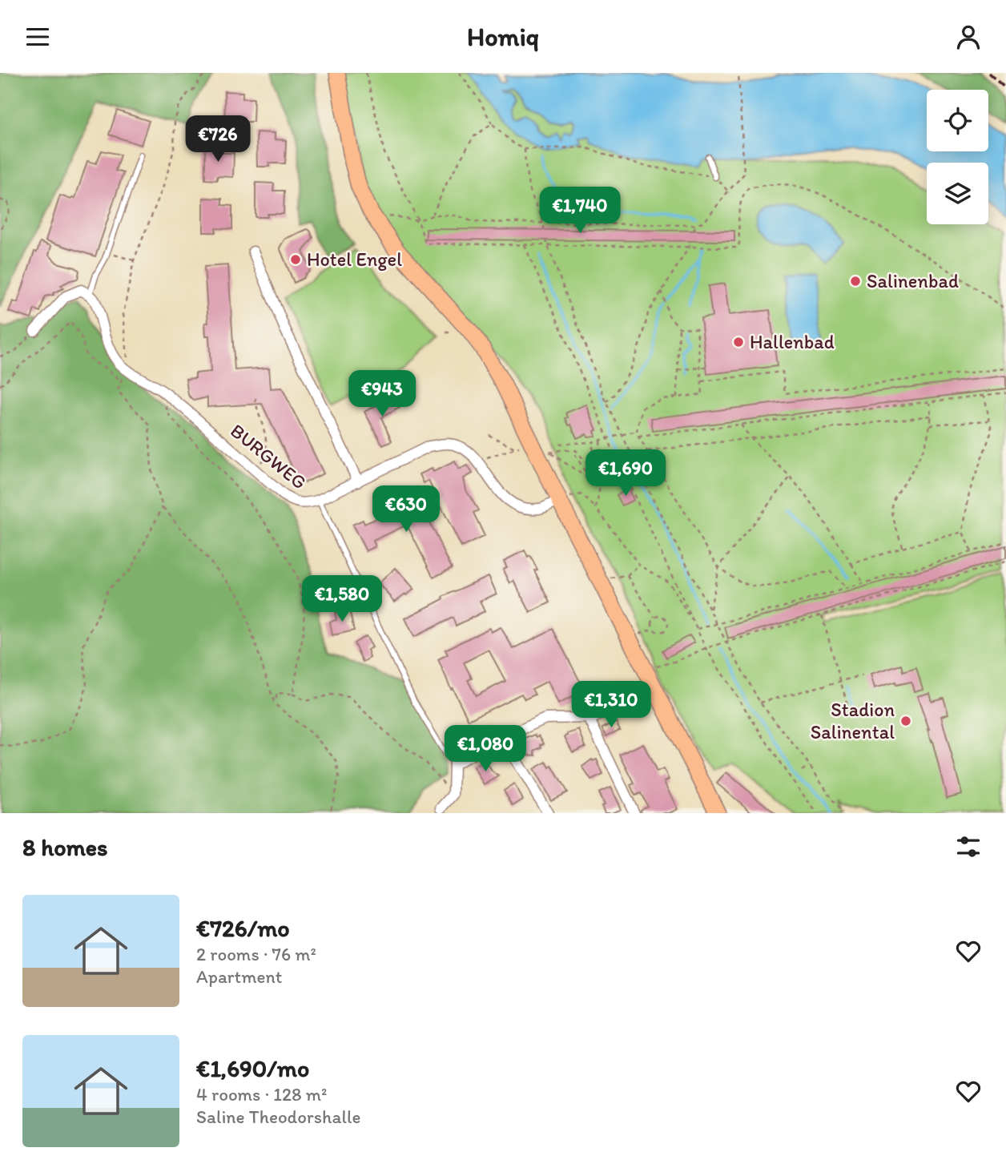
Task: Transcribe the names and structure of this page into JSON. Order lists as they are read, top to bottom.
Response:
{
  "streets": {
    "street": ["BURGWEG"]
  },
  "places": [
    "Hotel Engel",
    "Salinenbad",
    "Hallenbad",
    "Stadion Salinental"
  ],
  "page": {
    "header": "Homiq",
    "price": [
      "€726",
      "€1,740",
      "€943",
      "€1,690",
      "€630",
      "€1,580",
      "€1,310",
      "€1,080"
    ],
    "heading": "8 homes",
    "list": [
      {
        "name": "€726/mo",
        "note": "2 rooms · 76 m² · Apartment"
      },
      {
        "name": "€1,690/mo",
        "note": "4 rooms · 128 m² · Saline Theodorshalle"
      }
    ]
  }
}
